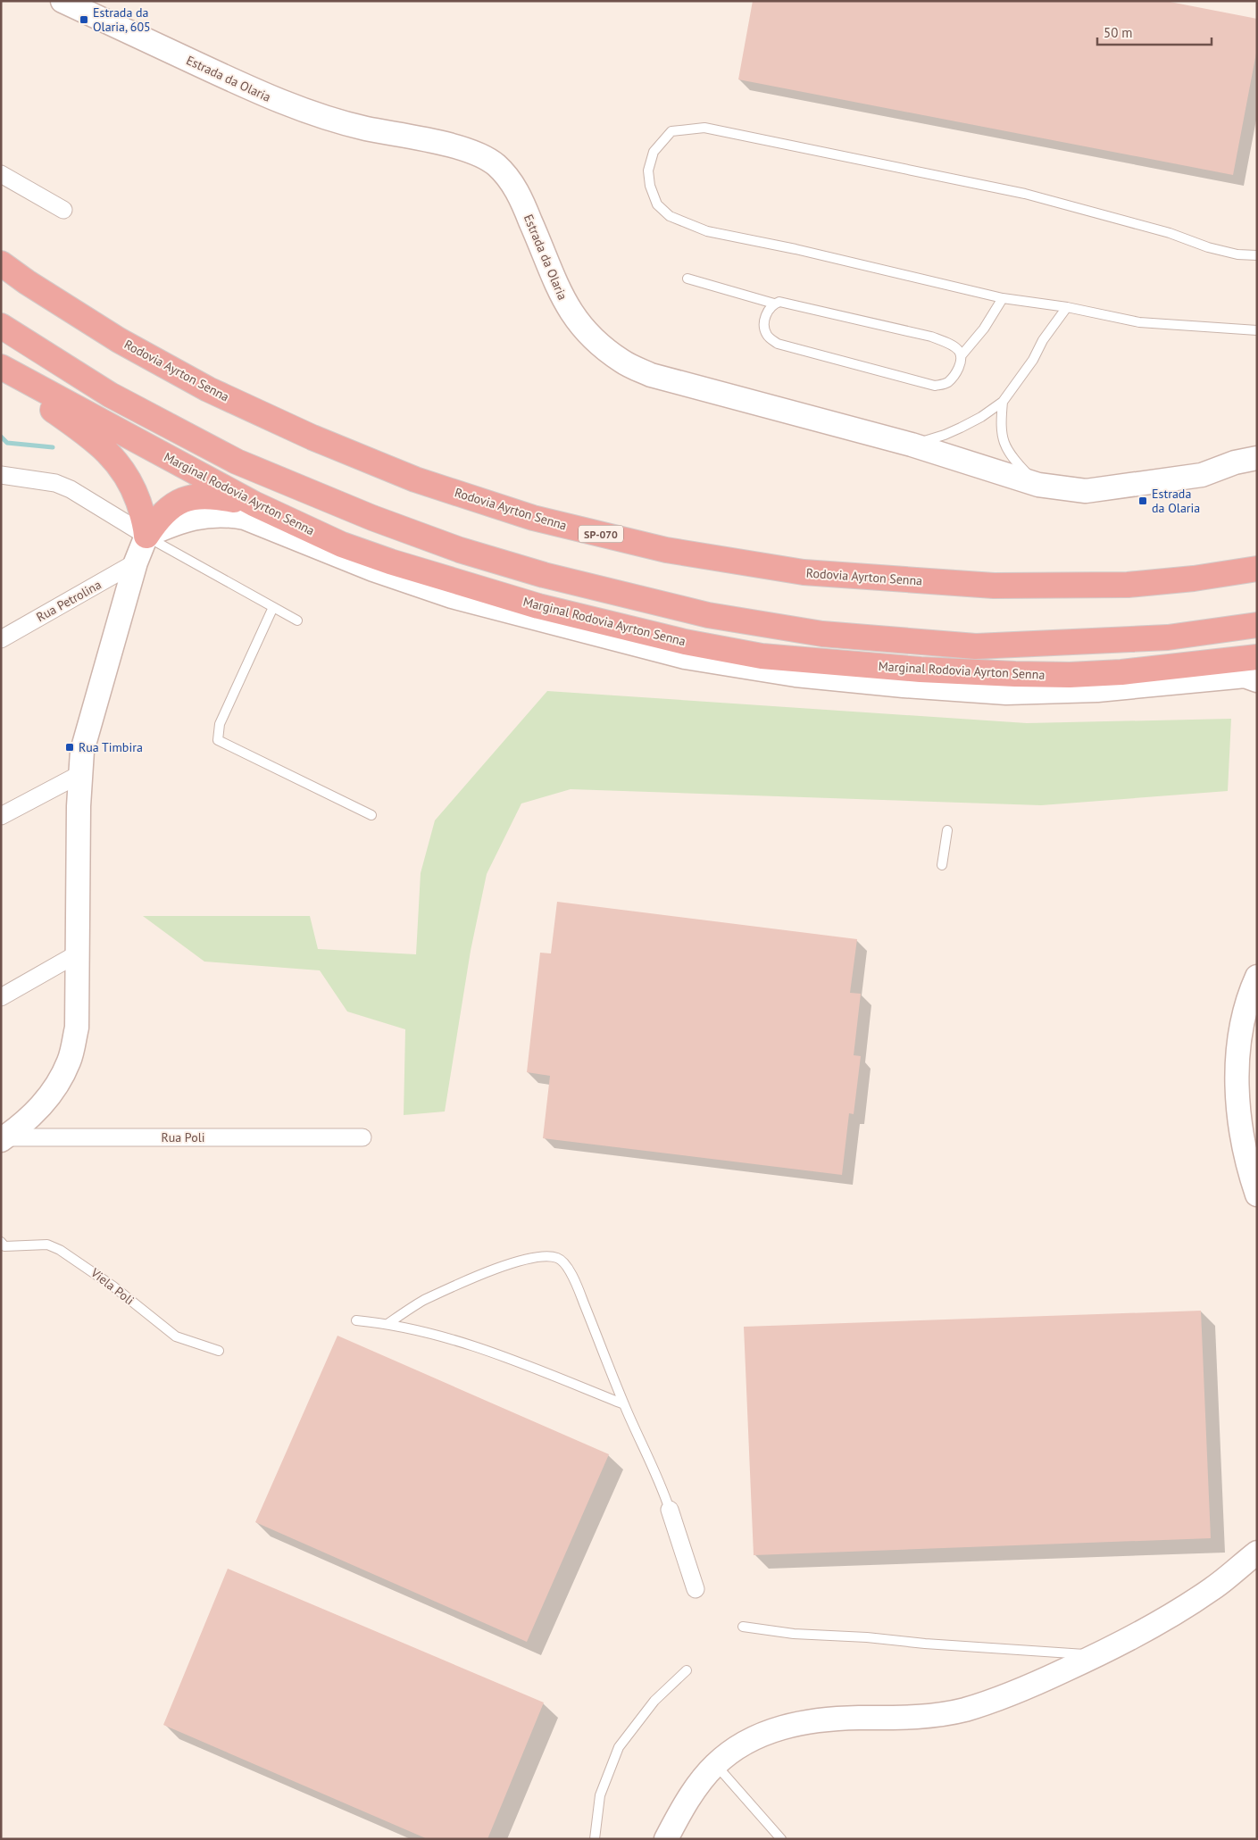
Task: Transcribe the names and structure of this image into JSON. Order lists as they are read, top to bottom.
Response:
{
  "streets": {
    "highway": ["Rodovia Ayrton Senna", "Marginal Rodovia Ayrton Senna", "SP-070"],
    "street": ["Estrada da Olaria", "Rua Petrolina", "Rua Poli"],
    "lane": ["Viela Poli"]
  },
  "places": {
    "transit": ["Estrada da Olaria, 605", "Estrada da Olaria", "Rua Timbira"]
  },
  "scale_bar": "50 m"
}
